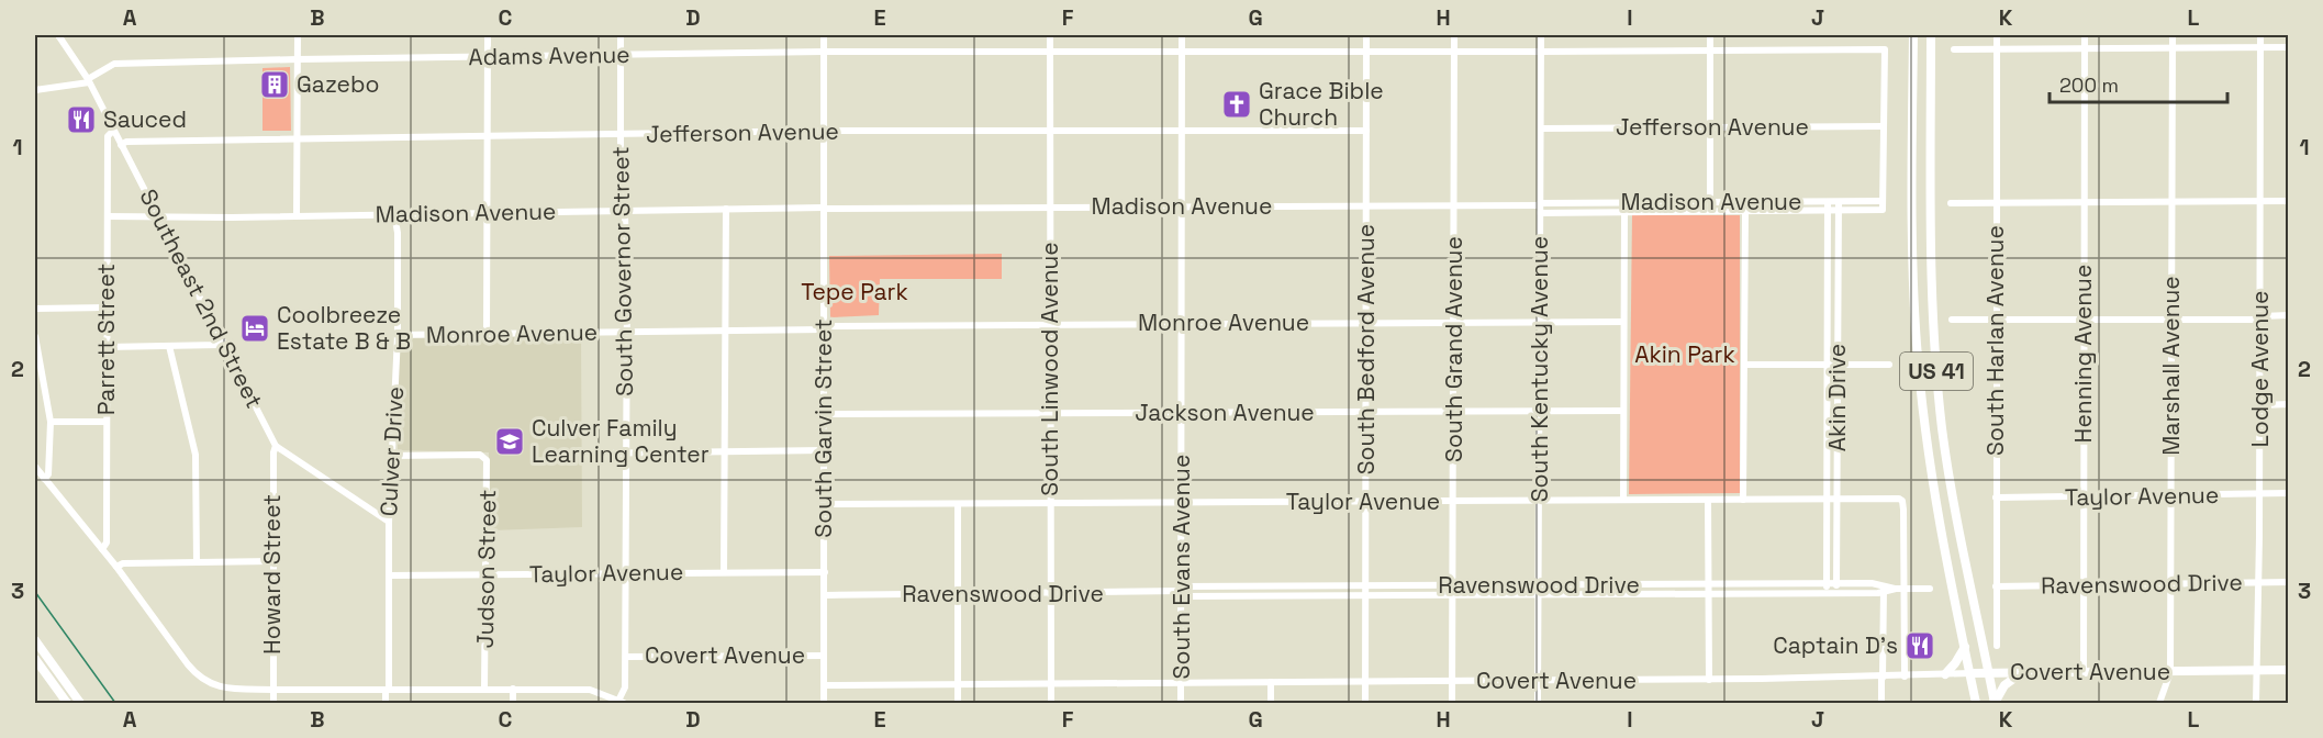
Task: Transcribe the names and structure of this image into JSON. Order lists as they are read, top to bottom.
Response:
{
  "streets": {
    "highway": ["US 41"],
    "main road": ["Covert Avenue"],
    "street": [
      "Adams Avenue",
      "Jefferson Avenue",
      "Madison Avenue",
      "South Governor Street",
      "Southeast 2nd Street",
      "Monroe Avenue",
      "Parrett Street",
      "South Harlan Avenue",
      "South Bedford Avenue",
      "South Grand Avenue",
      "Henning Avenue",
      "Marshall Avenue",
      "South Linwood Avenue",
      "South Kentucky Avenue",
      "Lodge Avenue",
      "Akin Drive",
      "Jackson Avenue",
      "South Garvin Street",
      "Culver Drive",
      "Taylor Avenue",
      "South Evans Avenue",
      "Judson Street",
      "Howard Street",
      "Ravenswood Drive"
    ]
  },
  "crossings": [
    ["Adams Avenue", "Jefferson Avenue"],
    ["Adams Avenue", "South Governor Street"],
    ["Adams Avenue", "Southeast 2nd Street"],
    ["Adams Avenue", "South Bedford Avenue"],
    ["Adams Avenue", "South Grand Avenue"],
    ["Adams Avenue", "South Linwood Avenue"],
    ["Adams Avenue", "South Kentucky Avenue"],
    ["Adams Avenue", "South Garvin Street"],
    ["Adams Avenue", "South Evans Avenue"],
    ["Jefferson Avenue", "South Governor Street"],
    ["Jefferson Avenue", "Southeast 2nd Street"],
    ["Jefferson Avenue", "South Bedford Avenue"],
    ["Jefferson Avenue", "South Linwood Avenue"],
    ["Jefferson Avenue", "South Kentucky Avenue"],
    ["Jefferson Avenue", "South Garvin Street"],
    ["Jefferson Avenue", "South Evans Avenue"],
    ["Madison Avenue", "South Governor Street"],
    ["Madison Avenue", "Southeast 2nd Street"],
    ["Madison Avenue", "Parrett Street"],
    ["Madison Avenue", "South Bedford Avenue"],
    ["Madison Avenue", "South Grand Avenue"],
    ["Madison Avenue", "South Linwood Avenue"],
    ["Madison Avenue", "South Kentucky Avenue"],
    ["Madison Avenue", "Akin Drive"],
    ["Madison Avenue", "South Garvin Street"],
    ["Madison Avenue", "Culver Drive"],
    ["Madison Avenue", "South Evans Avenue"],
    ["South Governor Street", "Monroe Avenue"],
    ["South Governor Street", "Taylor Avenue"],
    ["South Governor Street", "Covert Avenue"],
    ["Southeast 2nd Street", "Parrett Street"],
    ["Southeast 2nd Street", "Culver Drive"],
    ["Southeast 2nd Street", "Howard Street"],
    ["Monroe Avenue", "South Bedford Avenue"],
    ["Monroe Avenue", "South Grand Avenue"],
    ["Monroe Avenue", "South Linwood Avenue"],
    ["Monroe Avenue", "South Kentucky Avenue"],
    ["Monroe Avenue", "South Garvin Street"],
    ["Monroe Avenue", "Culver Drive"],
    ["Monroe Avenue", "South Evans Avenue"],
    ["South Harlan Avenue", "Taylor Avenue"],
    ["South Harlan Avenue", "Ravenswood Drive"],
    ["South Bedford Avenue", "Jackson Avenue"],
    ["South Bedford Avenue", "Taylor Avenue"],
    ["South Bedford Avenue", "Ravenswood Drive"],
    ["South Bedford Avenue", "Covert Avenue"],
    ["South Grand Avenue", "Jackson Avenue"],
    ["South Grand Avenue", "Taylor Avenue"],
    ["South Grand Avenue", "Ravenswood Drive"],
    ["South Grand Avenue", "Covert Avenue"],
    ["Henning Avenue", "Taylor Avenue"],
    ["Henning Avenue", "Ravenswood Drive"],
    ["Henning Avenue", "Covert Avenue"],
    ["Marshall Avenue", "Taylor Avenue"],
    ["Marshall Avenue", "Ravenswood Drive"],
    ["Marshall Avenue", "Covert Avenue"],
    ["South Linwood Avenue", "Jackson Avenue"],
    ["South Linwood Avenue", "Taylor Avenue"],
    ["South Linwood Avenue", "Ravenswood Drive"],
    ["South Linwood Avenue", "Covert Avenue"],
    ["South Kentucky Avenue", "Jackson Avenue"],
    ["South Kentucky Avenue", "Taylor Avenue"],
    ["South Kentucky Avenue", "Ravenswood Drive"],
    ["South Kentucky Avenue", "Covert Avenue"],
    ["Lodge Avenue", "Taylor Avenue"],
    ["Lodge Avenue", "Ravenswood Drive"],
    ["Lodge Avenue", "Covert Avenue"],
    ["US 41", "Covert Avenue"],
    ["Akin Drive", "Taylor Avenue"],
    ["Akin Drive", "Ravenswood Drive"],
    ["Jackson Avenue", "South Garvin Street"],
    ["Jackson Avenue", "South Evans Avenue"],
    ["South Garvin Street", "Taylor Avenue"],
    ["South Garvin Street", "Ravenswood Drive"],
    ["South Garvin Street", "Covert Avenue"],
    ["Culver Drive", "Taylor Avenue"],
    ["Culver Drive", "Judson Street"],
    ["Taylor Avenue", "South Evans Avenue"],
    ["Taylor Avenue", "Judson Street"],
    ["Taylor Avenue", "Ravenswood Drive"],
    ["South Evans Avenue", "Ravenswood Drive"],
    ["South Evans Avenue", "Covert Avenue"]
  ],
  "parks": ["Tepe Park", "Akin Park"],
  "places": {
    "building": ["Gazebo"],
    "church": ["Grace Bible Church"],
    "restaurant": ["Sauced", "Captain D's"],
    "hotel": ["Coolbreeze Estate B & B"],
    "school or university": ["Culver Family Learning Center"]
  },
  "scale_bar": "200 m",
  "grid": {
    "columns": [
      "A",
      "B",
      "C",
      "D",
      "E",
      "F",
      "G",
      "H",
      "I",
      "J",
      "K",
      "L"
    ],
    "rows": ["1", "2", "3"]
  }
}
